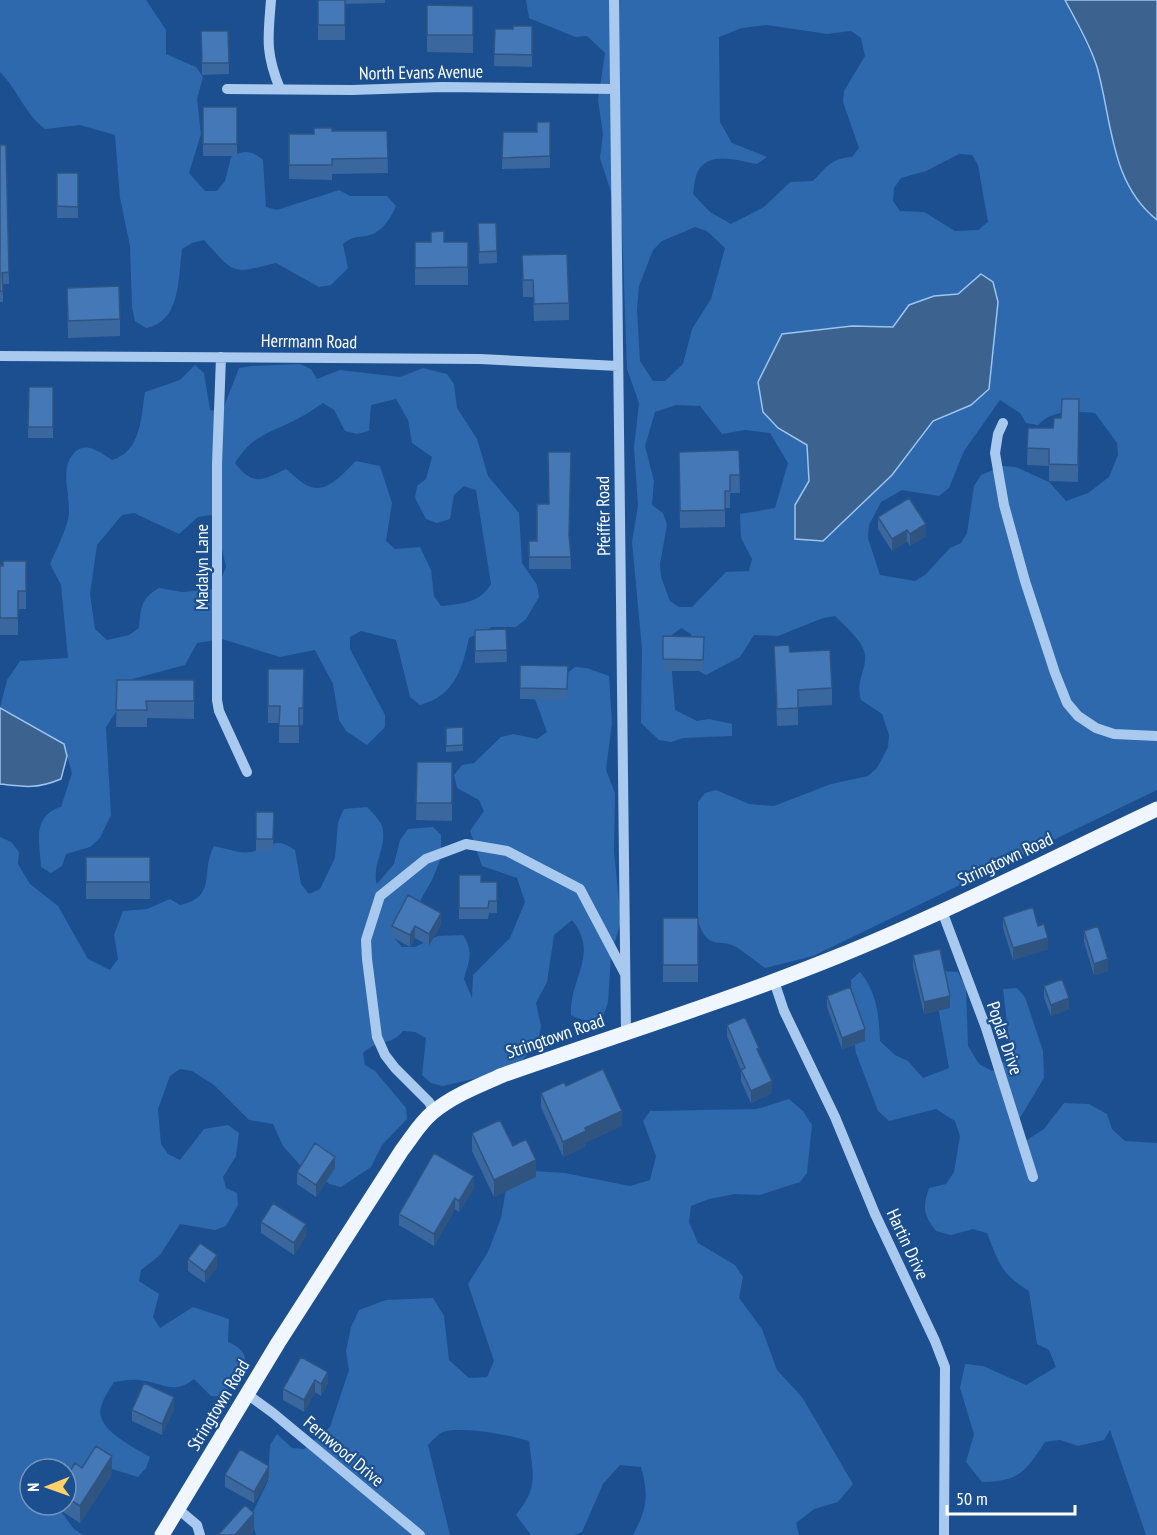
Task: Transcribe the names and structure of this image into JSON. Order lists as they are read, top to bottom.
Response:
{
  "streets": {
    "main road": ["Stringtown Road"],
    "street": [
      "North Evans Avenue",
      "Herrmann Road",
      "Pfeiffer Road",
      "Madalyn Lane",
      "Poplar Drive",
      "Hartin Drive",
      "Fernwood Drive"
    ]
  },
  "crossings": [
    ["North Evans Avenue", "Pfeiffer Road"],
    ["Herrmann Road", "Pfeiffer Road"],
    ["Herrmann Road", "Madalyn Lane"],
    ["Pfeiffer Road", "Stringtown Road"],
    ["Stringtown Road", "Poplar Drive"],
    ["Stringtown Road", "Hartin Drive"],
    ["Stringtown Road", "Fernwood Drive"]
  ],
  "scale_bar": "50 m",
  "north": "left"
}
